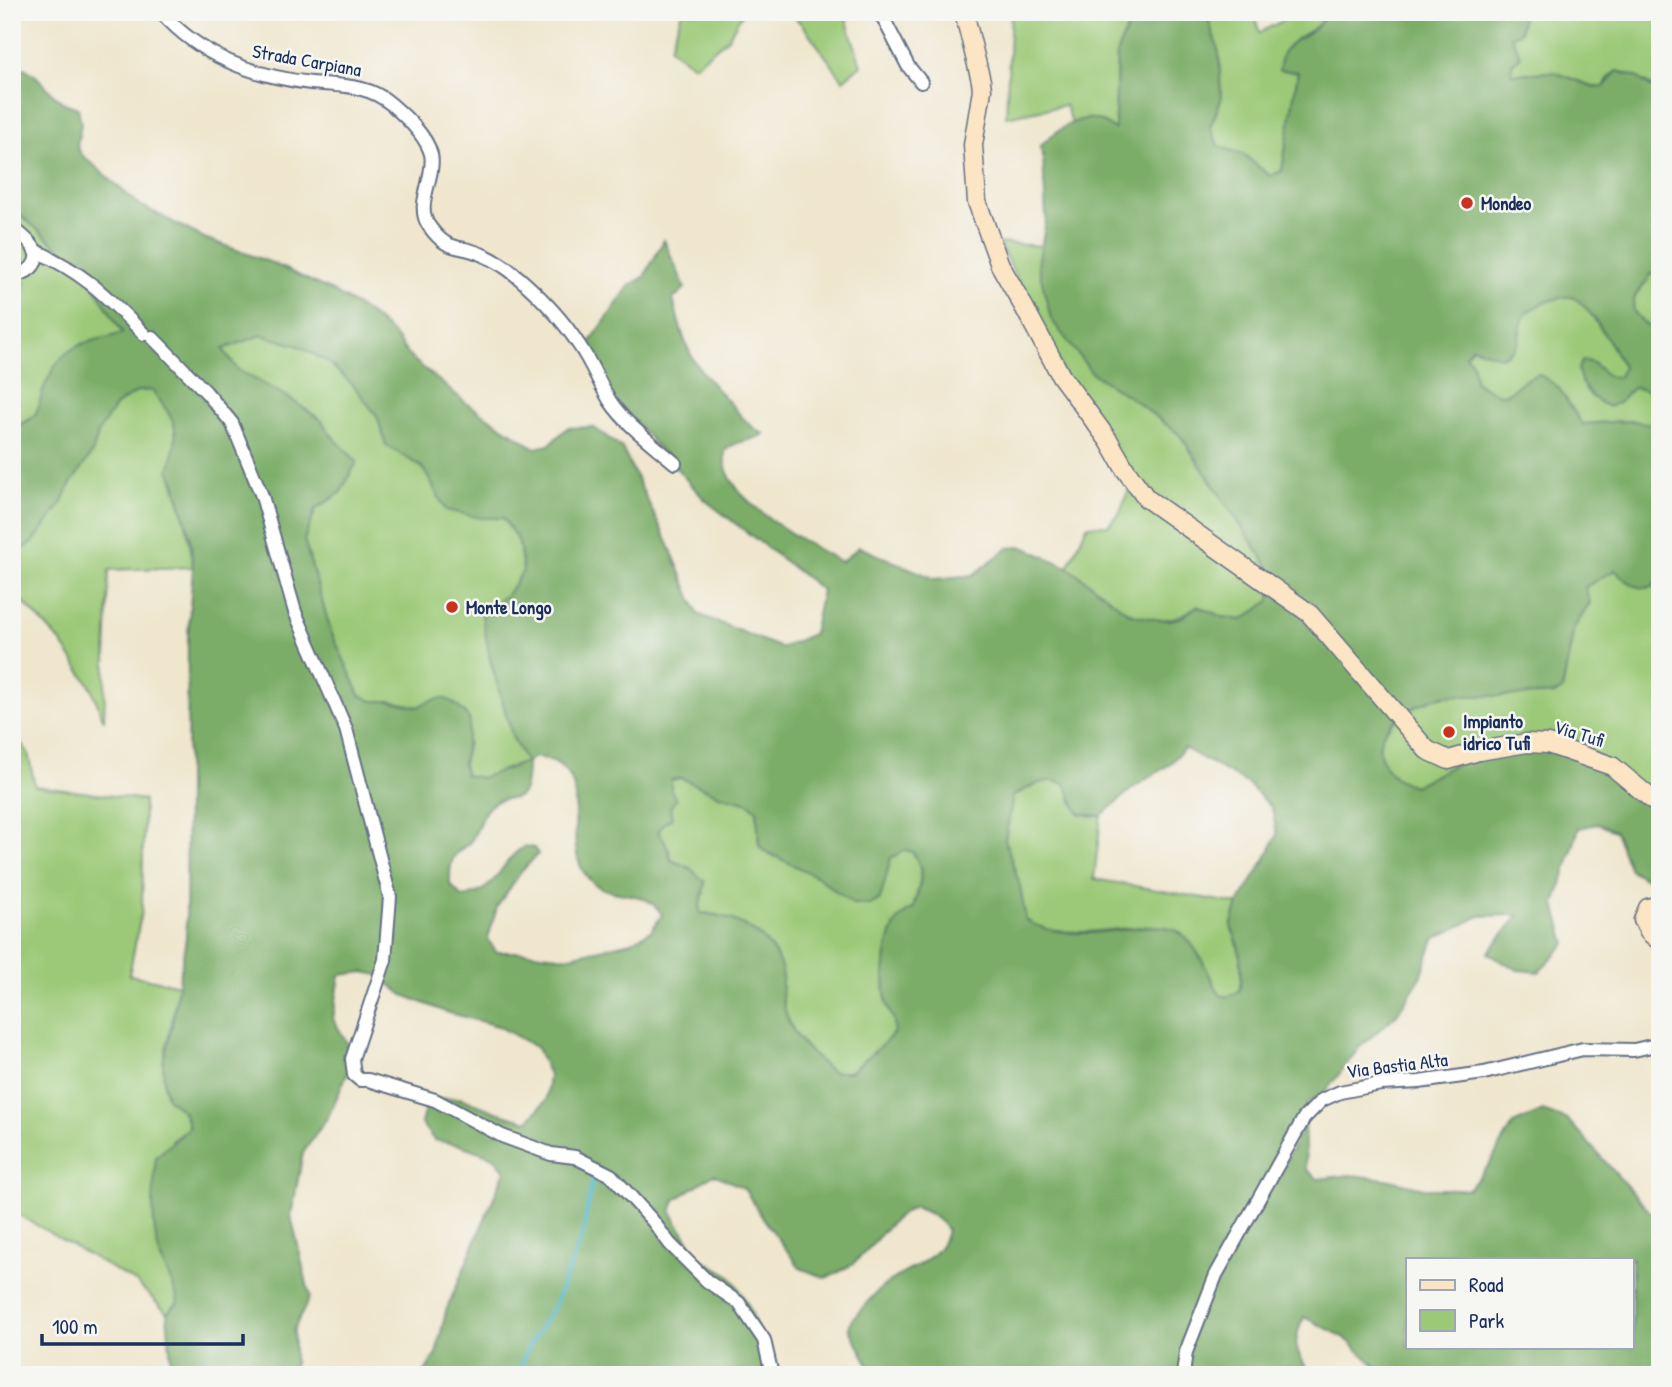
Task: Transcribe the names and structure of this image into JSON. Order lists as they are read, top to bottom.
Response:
{
  "streets": {
    "street": ["Strada Carpiana", "Via Tufi", "Via Bastia Alta"]
  },
  "places": ["Mondeo", "Monte Longo", "Impianto idrico Tufi"],
  "legend": ["Road", "Park"],
  "scale_bar": "100 m"
}
